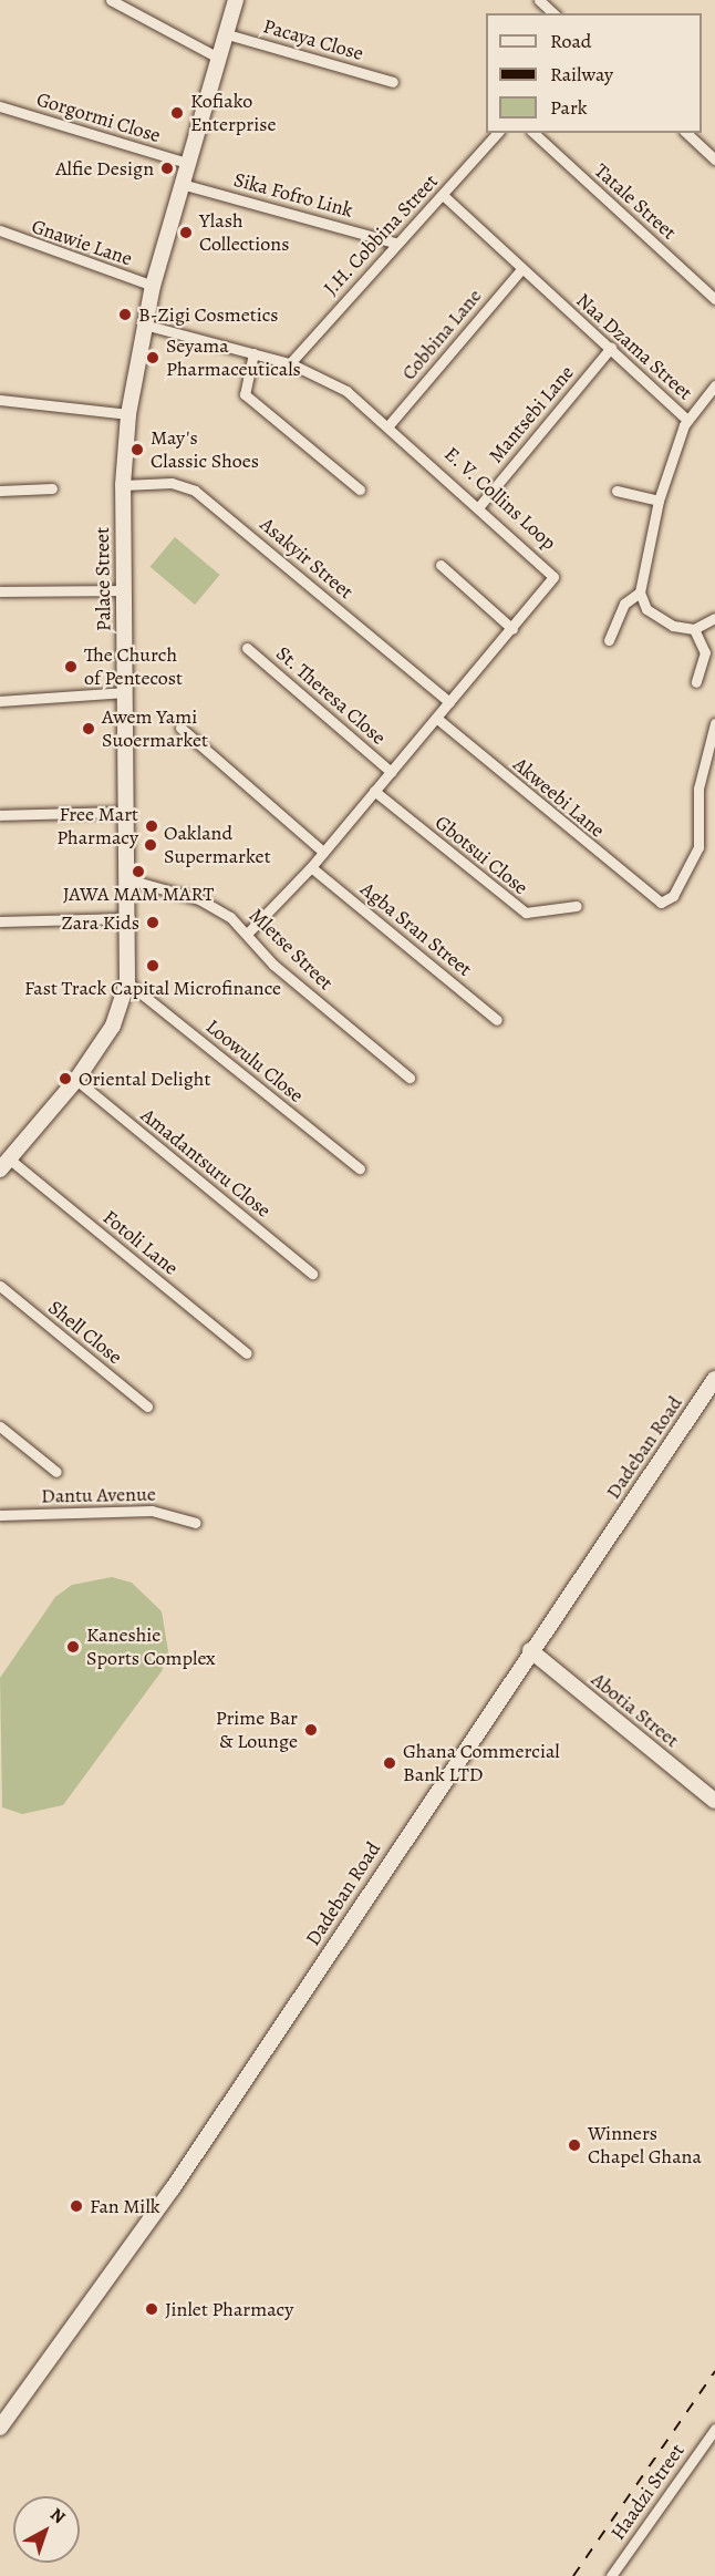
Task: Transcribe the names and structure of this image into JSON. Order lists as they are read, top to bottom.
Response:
{
  "streets": {
    "street": [
      "Pacaya Close",
      "Gorgormi Close",
      "Sika Fofro Link",
      "Tatale Street",
      "J.H. Cobbina Street",
      "Gnawie Lane",
      "Cobbina Lane",
      "Naa Dzama Street",
      "Mantsebi Lane",
      "E. V. Collins Loop",
      "Asakyir Street",
      "Palace Street",
      "St. Theresa Close",
      "Akweebi Lane",
      "Gbotsui Close",
      "Agba Sran Street",
      "Mletse Street",
      "Loowulu Close",
      "Amadantsuru Close",
      "Fotoli Lane",
      "Shell Close",
      "Dadeban Road",
      "Dantu Avenue",
      "Abotia Street",
      "Haadzi Street"
    ]
  },
  "crossings": [
    ["Pacaya Close", "Palace Street"],
    ["Gorgormi Close", "Palace Street"],
    ["Sika Fofro Link", "J.H. Cobbina Street"],
    ["Sika Fofro Link", "Palace Street"],
    ["J.H. Cobbina Street", "Naa Dzama Street"],
    ["J.H. Cobbina Street", "E. V. Collins Loop"],
    ["Gnawie Lane", "Palace Street"],
    ["Cobbina Lane", "Naa Dzama Street"],
    ["Cobbina Lane", "E. V. Collins Loop"],
    ["Naa Dzama Street", "Mantsebi Lane"],
    ["Mantsebi Lane", "E. V. Collins Loop"],
    ["E. V. Collins Loop", "Asakyir Street"],
    ["E. V. Collins Loop", "Palace Street"],
    ["E. V. Collins Loop", "St. Theresa Close"],
    ["E. V. Collins Loop", "Akweebi Lane"],
    ["E. V. Collins Loop", "Gbotsui Close"],
    ["E. V. Collins Loop", "Agba Sran Street"],
    ["E. V. Collins Loop", "Mletse Street"],
    ["Asakyir Street", "Palace Street"],
    ["Palace Street", "Mletse Street"],
    ["Palace Street", "Loowulu Close"],
    ["Palace Street", "Amadantsuru Close"],
    ["Palace Street", "Fotoli Lane"],
    ["Dadeban Road", "Abotia Street"]
  ],
  "places": [
    "Kofiako Enterprise",
    "Alfie Design",
    "Ylash Collections",
    "B-Zigi Cosmetics",
    "Seyama Pharmaceuticals",
    "May's Classic Shoes",
    "The Church of Pentecost",
    "Awem Yami Suoermarket",
    "Free Mart Pharmacy",
    "Oakland Supermarket",
    "JAWA MAM MART",
    "Zara Kids",
    "Fast Track Capital Microfinance",
    "Oriental Delight",
    "Kaneshie Sports Complex",
    "Prime Bar & Lounge",
    "Ghana Commercial Bank LTD",
    "Winners Chapel Ghana",
    "Fan Milk",
    "Jinlet Pharmacy"
  ],
  "legend": ["Road", "Railway", "Park"],
  "north": "top right"
}
